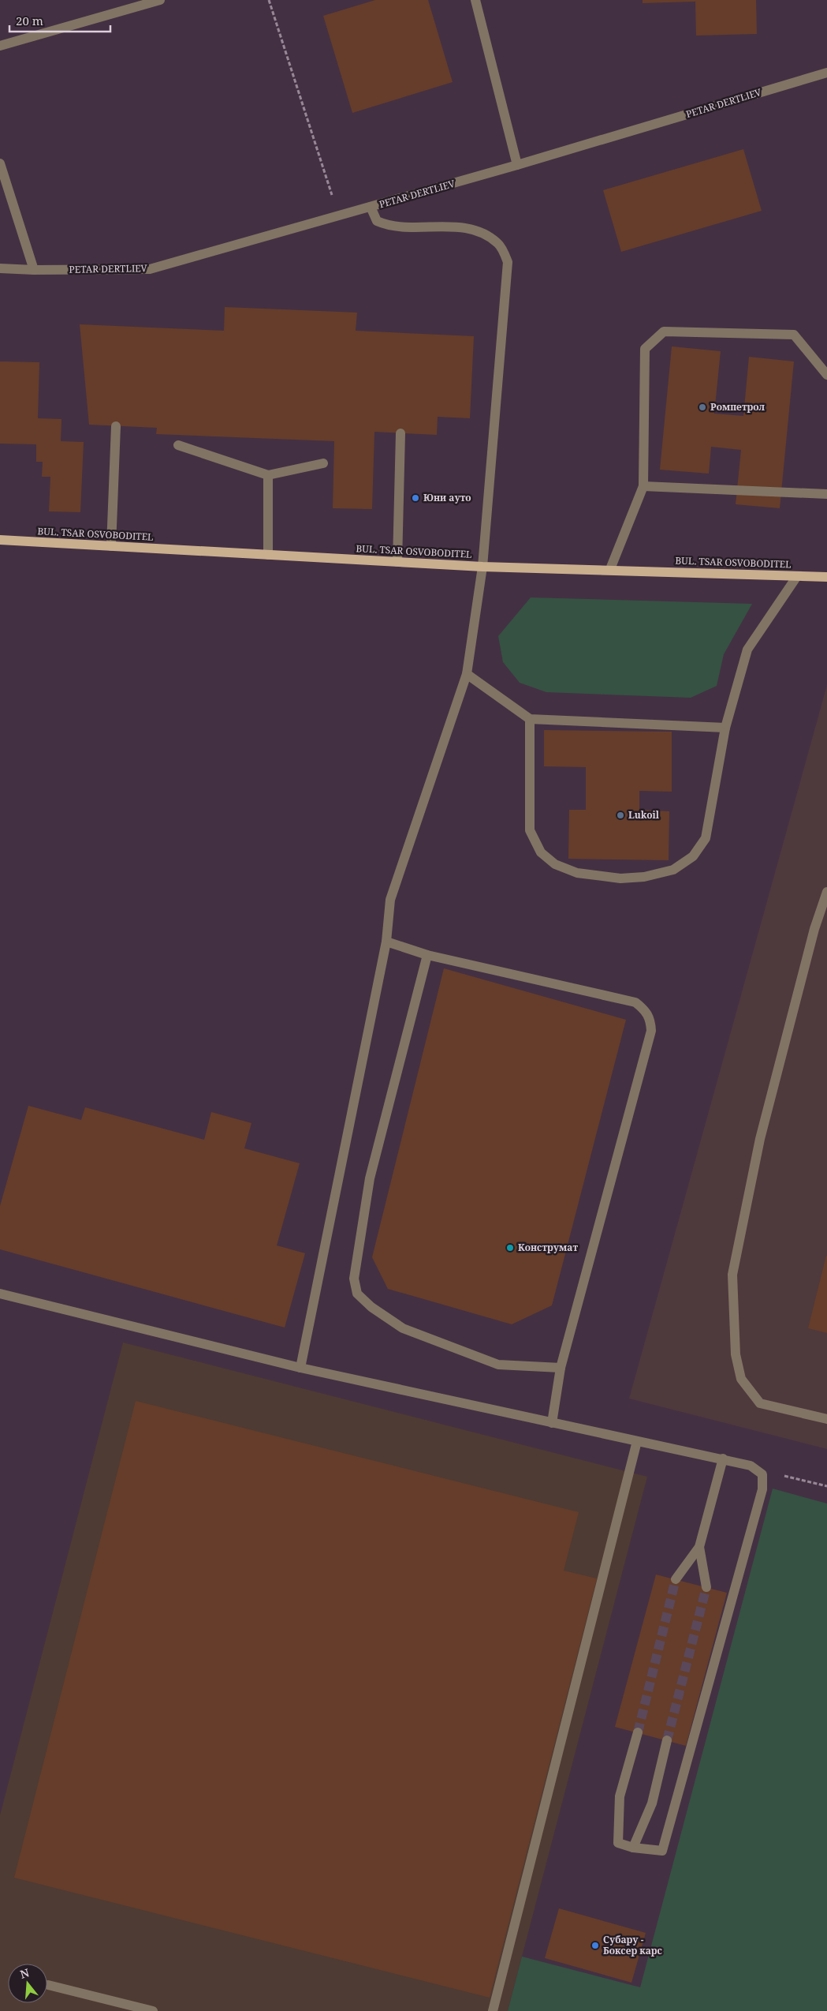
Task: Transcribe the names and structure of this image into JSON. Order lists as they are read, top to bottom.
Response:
{
  "streets": {
    "main road": ["BUL. TSAR OSVOBODITEL"],
    "street": ["PETAR DERTLIEV"]
  },
  "places": [
    "Ромпетрол",
    "Юни ауто",
    "Lukoil",
    "Конструмат",
    "Субару - Боксер карс"
  ],
  "scale_bar": "20 m",
  "north": "top"
}
